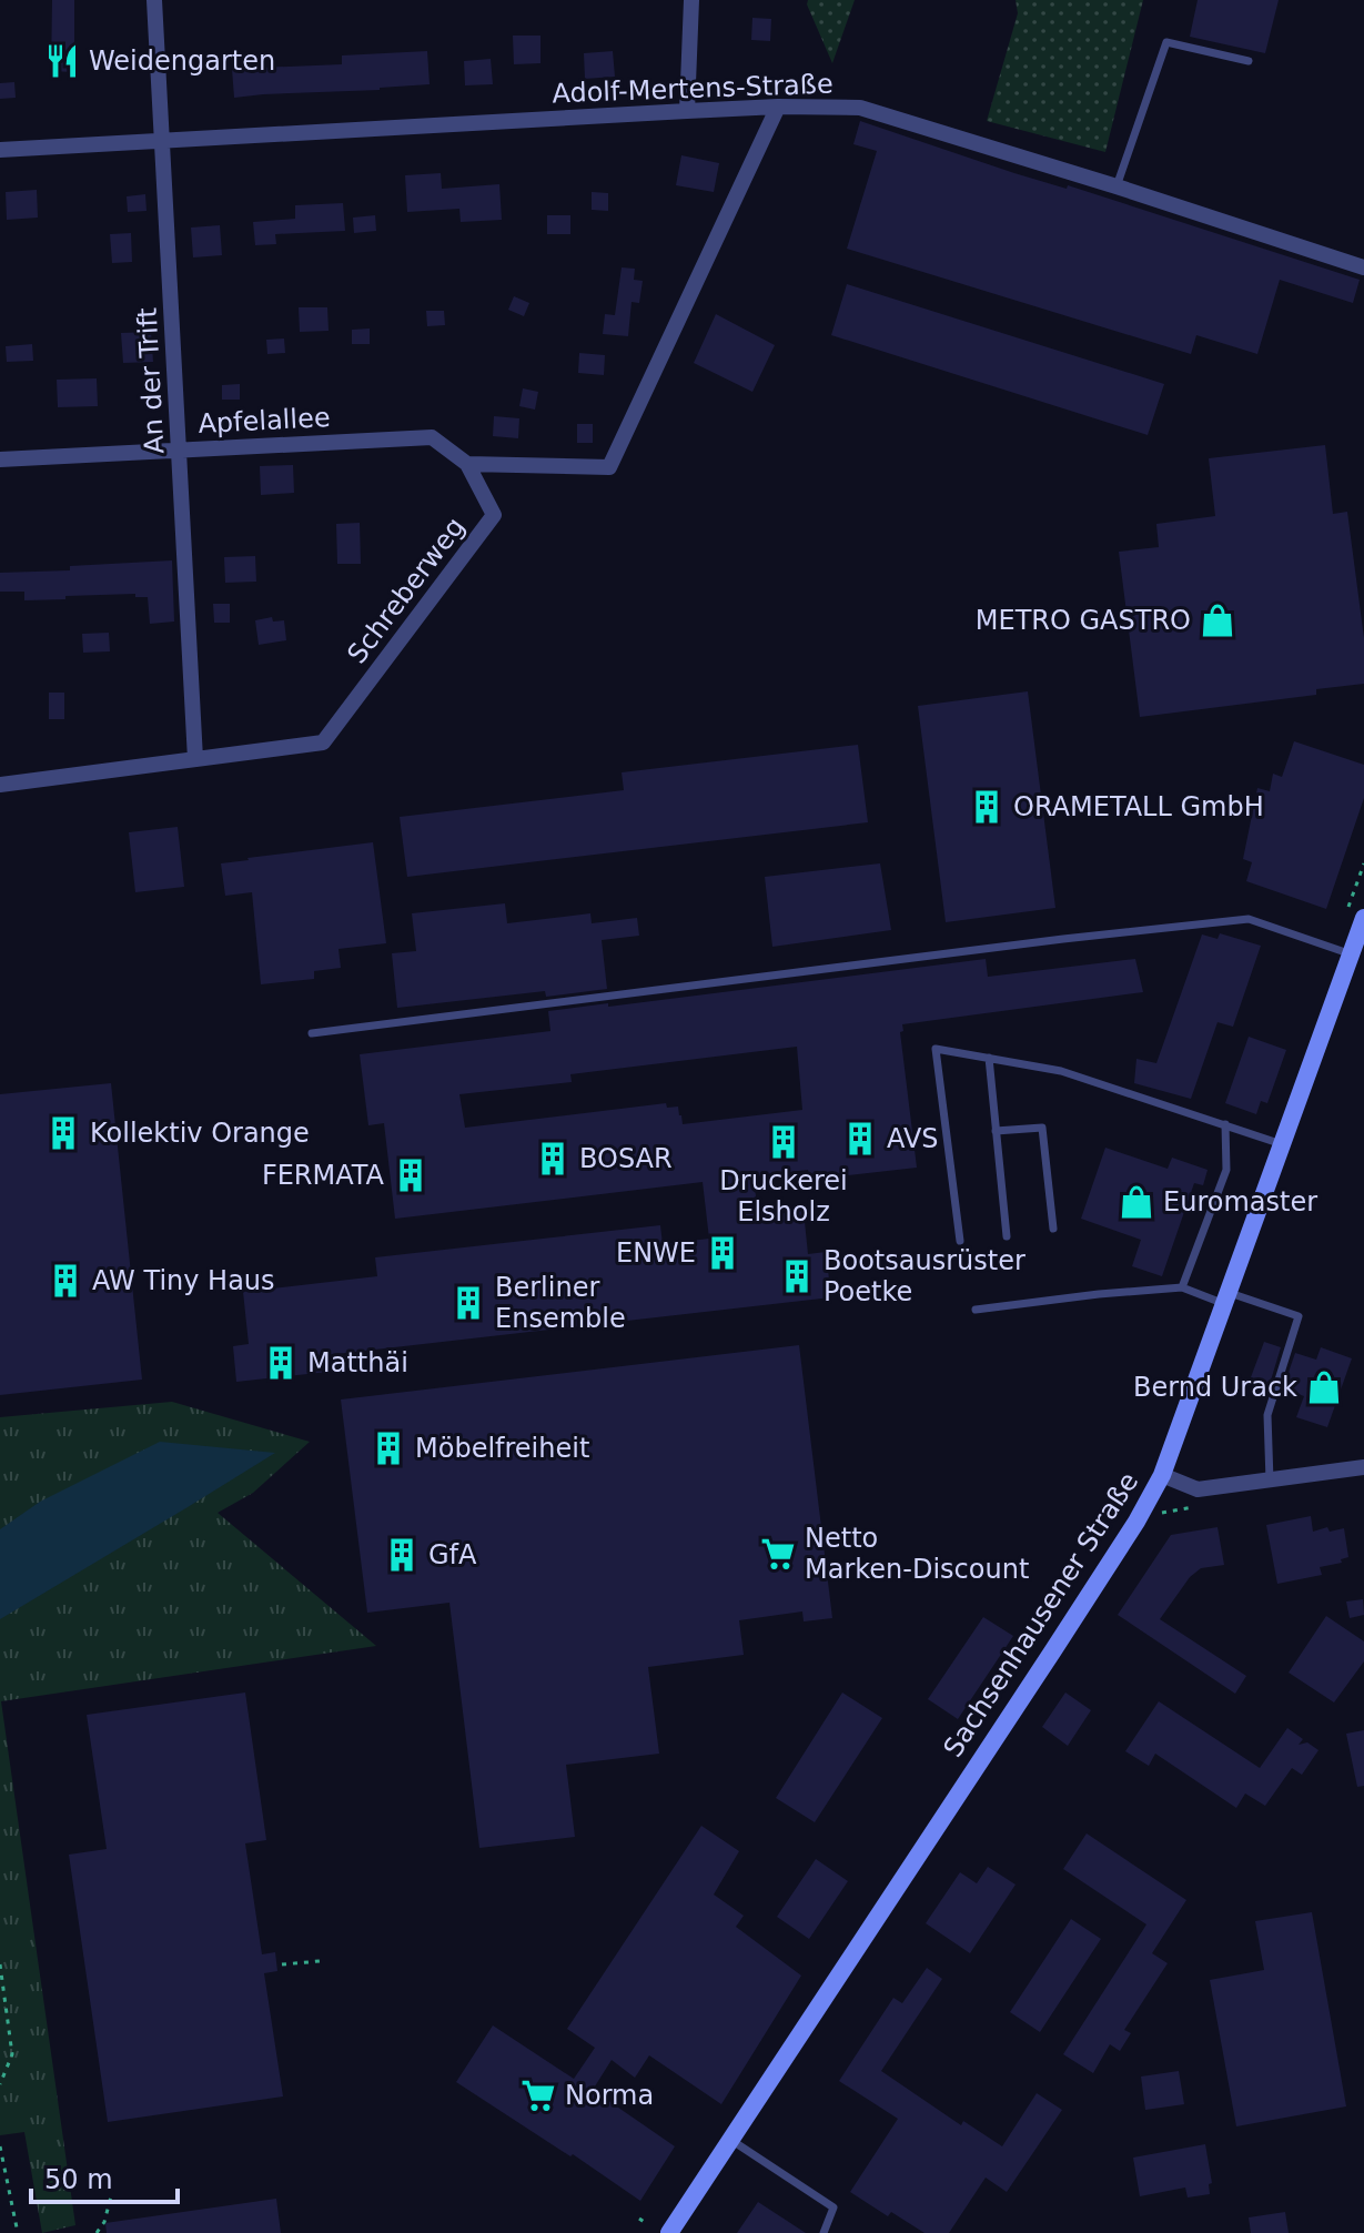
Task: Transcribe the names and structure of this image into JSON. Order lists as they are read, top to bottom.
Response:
{
  "streets": {
    "main road": ["Sachsenhausener Straße"],
    "street": [
      "Adolf-Mertens-Straße",
      "An der Trift",
      "Apfelallee",
      "Schreberweg"
    ]
  },
  "crossings": [
    ["Adolf-Mertens-Straße", "An der Trift"],
    ["An der Trift", "Apfelallee"],
    ["An der Trift", "Schreberweg"],
    ["Apfelallee", "Schreberweg"]
  ],
  "places": {
    "restaurant": ["Weidengarten"],
    "shop": ["METRO GASTRO", "Euromaster", "Bernd Urack"],
    "building": [
      "ORAMETALL GmbH",
      "Kollektiv Orange",
      "AVS",
      "Druckerei Elsholz",
      "BOSAR",
      "FERMATA",
      "ENWE",
      "Bootsausrüster Poetke",
      "AW Tiny Haus",
      "Berliner Ensemble",
      "Matthäi",
      "Möbelfreiheit",
      "GfA"
    ],
    "supermarket": ["Netto Marken-Discount", "Norma"]
  },
  "scale_bar": "50 m"
}
